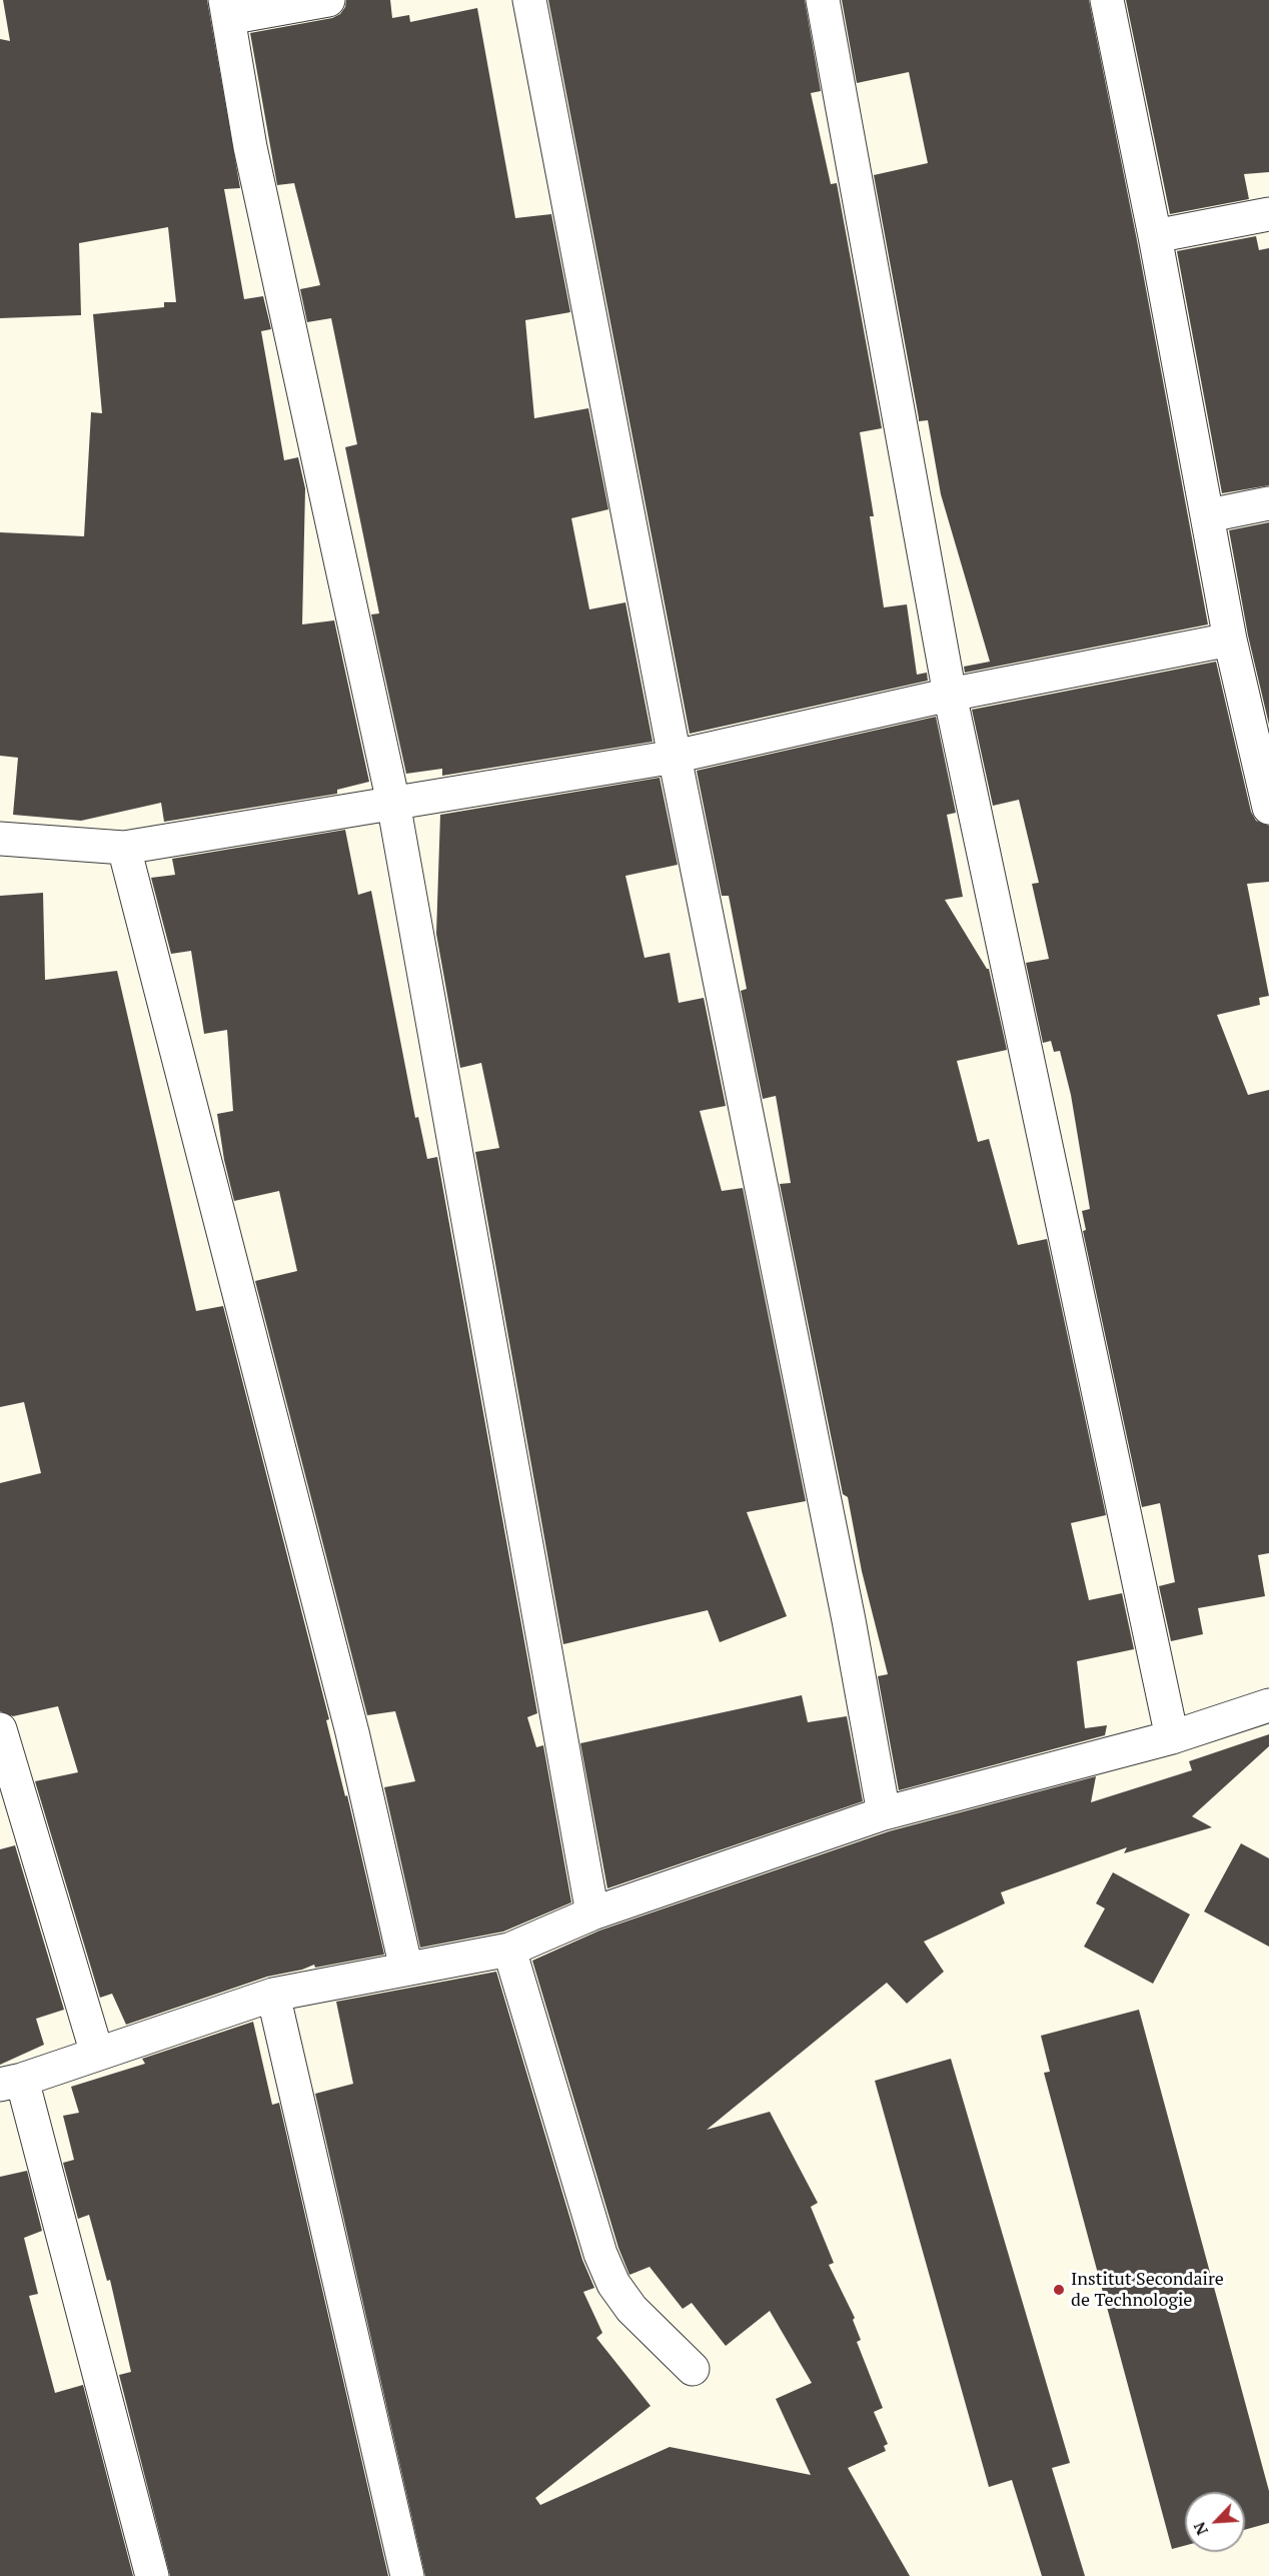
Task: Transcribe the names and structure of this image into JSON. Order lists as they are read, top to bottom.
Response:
{
  "places": ["Institut Secondaire de Technologie"],
  "north": "bottom left"
}
